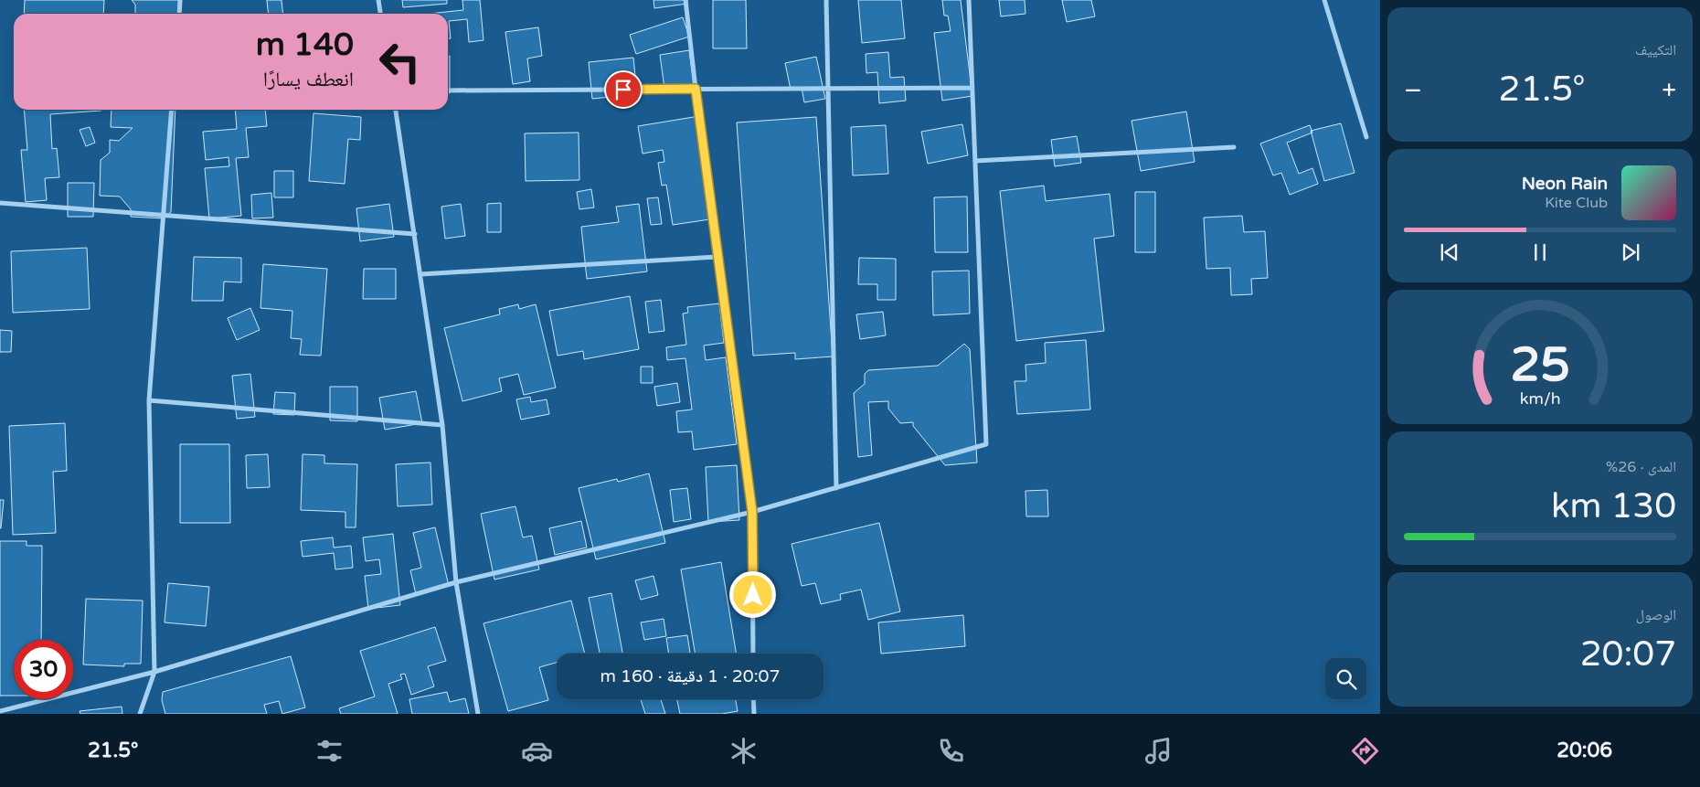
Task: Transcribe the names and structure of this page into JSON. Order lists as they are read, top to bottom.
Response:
{
  "page": {
    "tile": [
      "التكييف",
      ["المدى · 26%", "130 km"],
      ["الوصول", "20:07"]
    ],
    "turn": ["140 m", "انعطف يسارًا"],
    "heat": ["−", "21.5°", "+"],
    "song": ["Neon Rain", "Kite Club"],
    "limit": "30",
    "trip": "20:07 · 1 دقيقة · 160 m",
    "tabs": ["20:06", "21.5°"],
    "gauge": ["25", "km/h"]
  }
}
